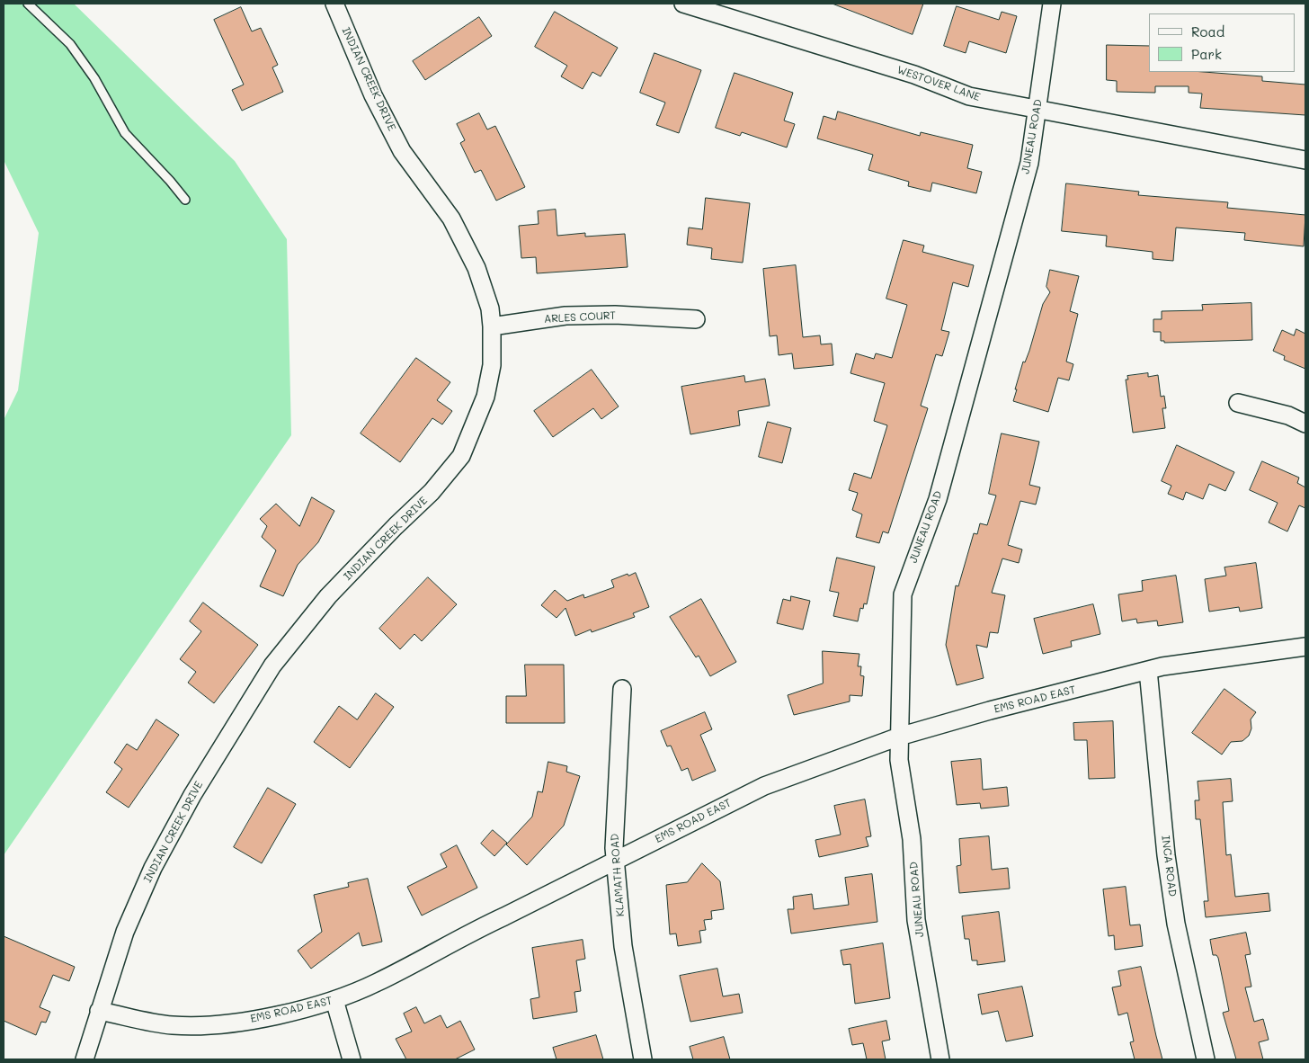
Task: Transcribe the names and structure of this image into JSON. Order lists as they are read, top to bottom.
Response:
{
  "streets": {
    "street": [
      "INDIAN CREEK DRIVE",
      "WESTOVER LANE",
      "JUNEAU ROAD",
      "ARLES COURT",
      "EMS ROAD EAST",
      "INCA ROAD",
      "KLAMATH ROAD"
    ]
  },
  "crossings": [
    ["INDIAN CREEK DRIVE", "ARLES COURT"],
    ["INDIAN CREEK DRIVE", "EMS ROAD EAST"],
    ["WESTOVER LANE", "JUNEAU ROAD"],
    ["JUNEAU ROAD", "EMS ROAD EAST"],
    ["EMS ROAD EAST", "INCA ROAD"],
    ["EMS ROAD EAST", "KLAMATH ROAD"]
  ],
  "legend": ["Road", "Park"]
}
